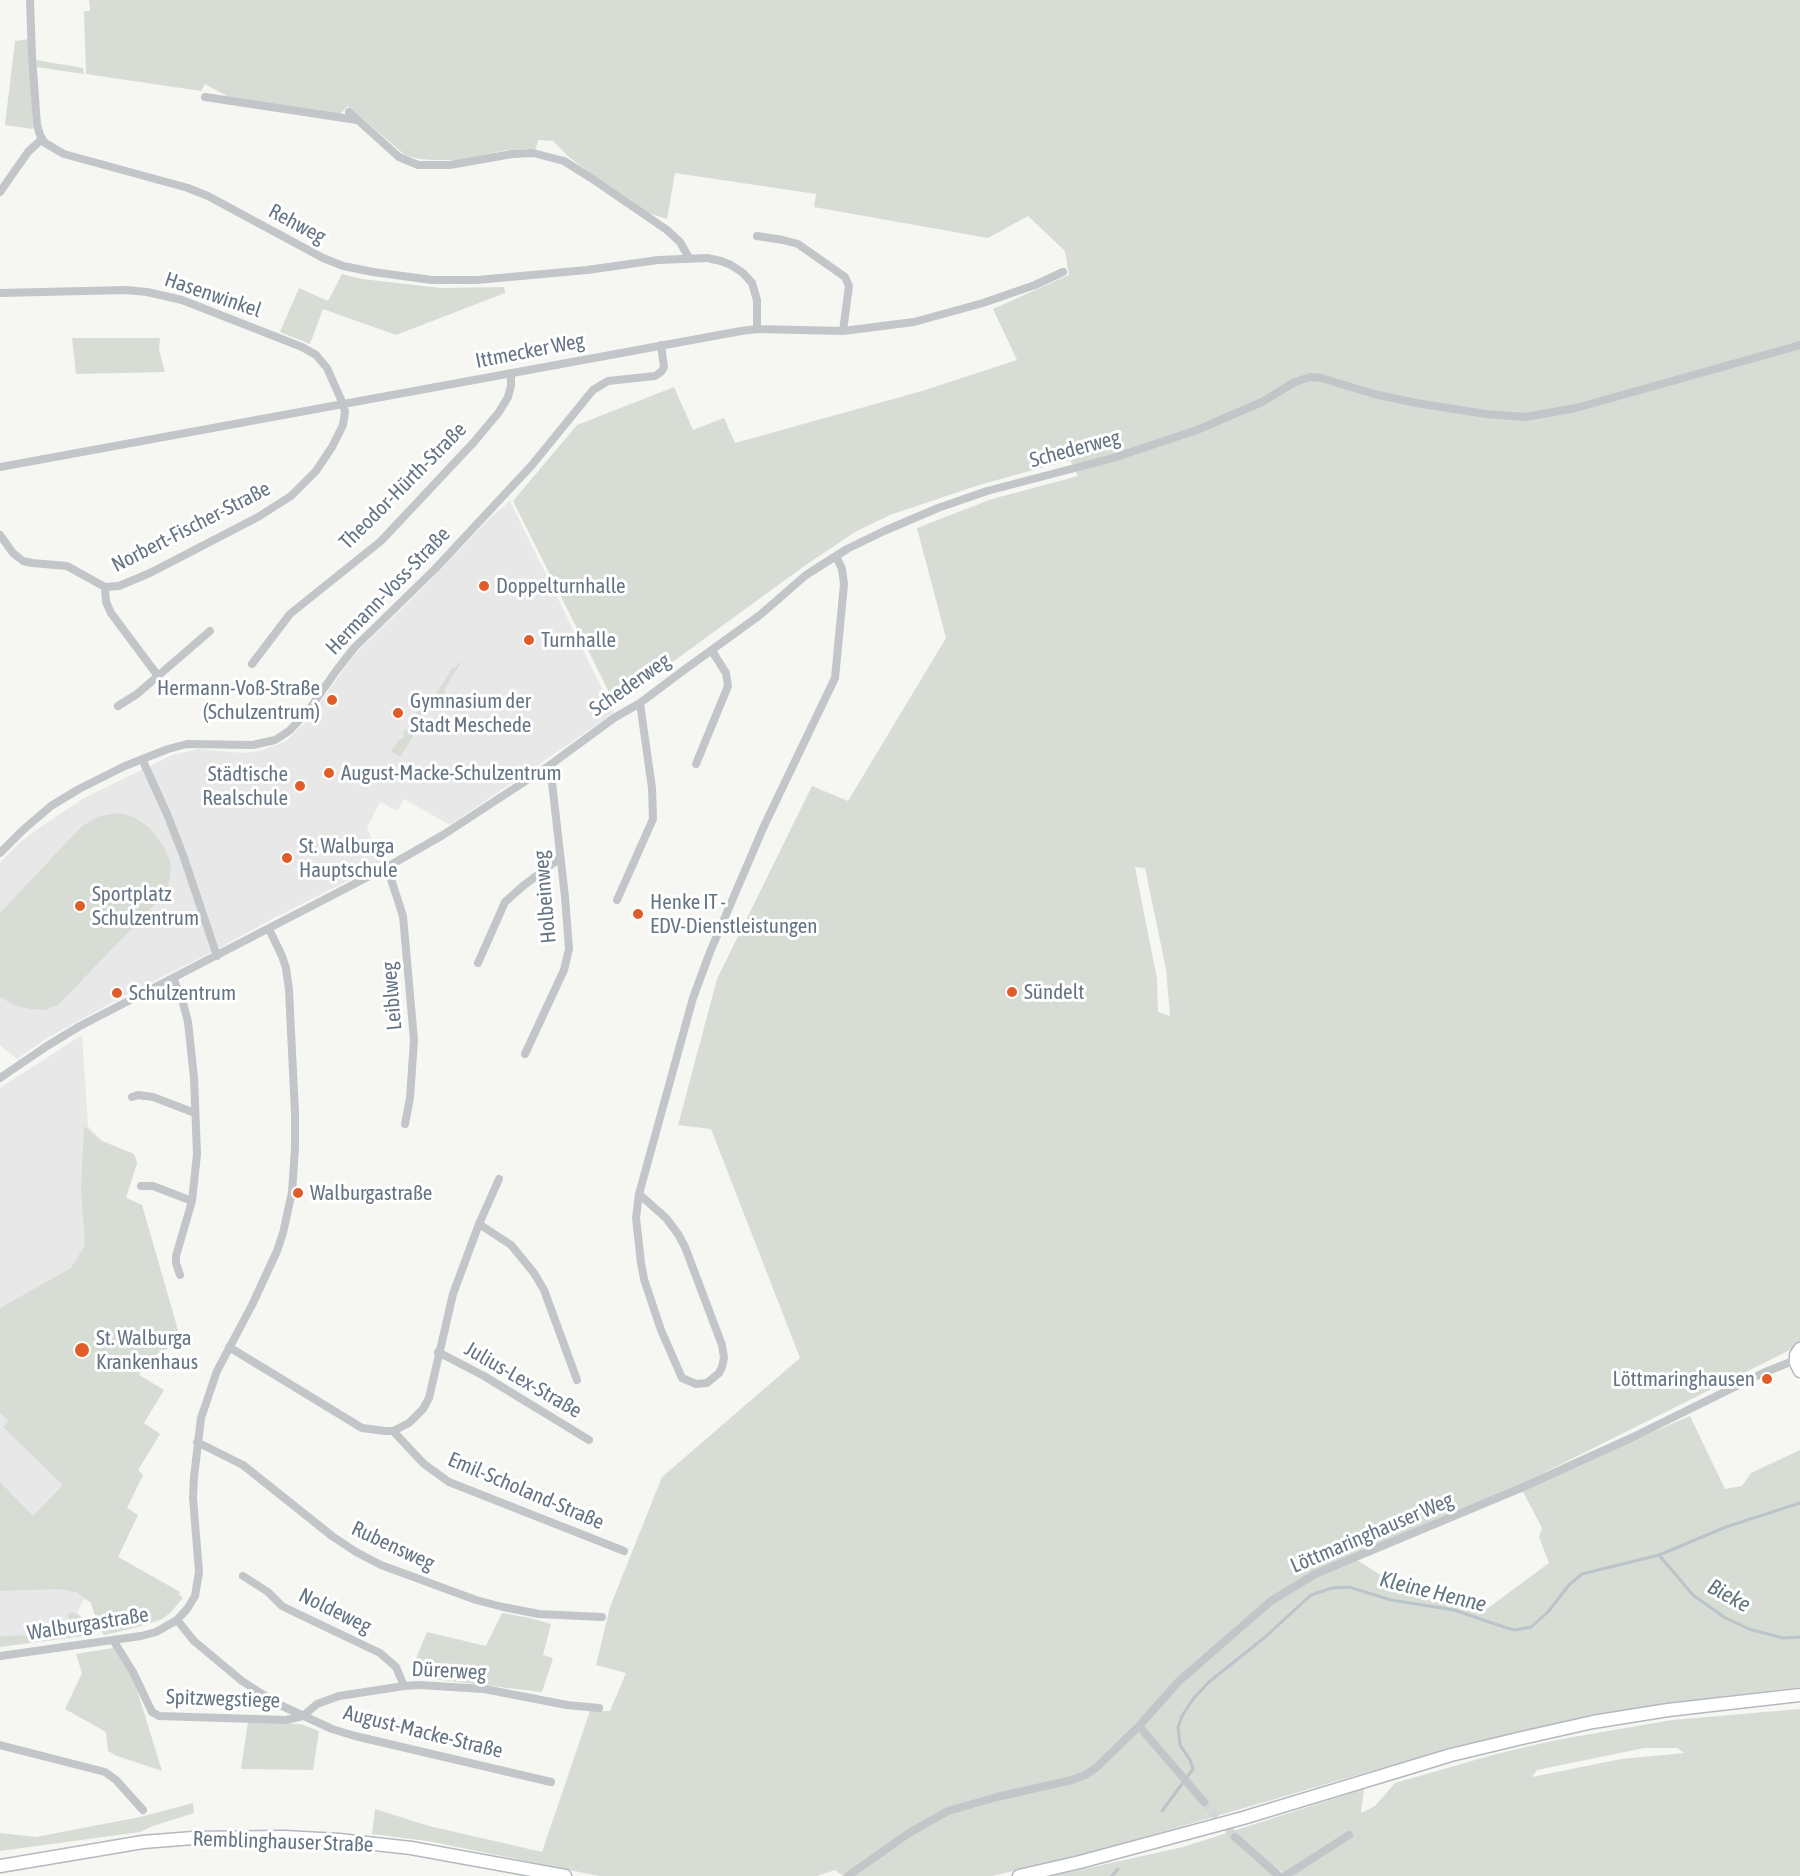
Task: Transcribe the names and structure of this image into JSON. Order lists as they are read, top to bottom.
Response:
{
  "streets": {
    "main road": ["Remblinghauser Straße"],
    "street": [
      "Rehweg",
      "Hasenwinkel",
      "Ittmecker Weg",
      "Schederweg",
      "Theodor-Hürth-Straße",
      "Norbert-Fischer-Straße",
      "Hermann-Voss-Straße",
      "Holbeinweg",
      "Leiblweg",
      "Julius-Lex-Straße",
      "Emil-Scholand-Straße",
      "Löttmaringhauser Weg",
      "Rubensweg",
      "Noldeweg",
      "Walburgastraße",
      "Dürerweg",
      "Spitzwegstiege",
      "August-Macke-Straße"
    ]
  },
  "crossings": [
    ["Rehweg", "Ittmecker Weg"],
    ["Hasenwinkel", "Ittmecker Weg"],
    ["Hasenwinkel", "Norbert-Fischer-Straße"],
    ["Ittmecker Weg", "Theodor-Hürth-Straße"],
    ["Ittmecker Weg", "Norbert-Fischer-Straße"],
    ["Ittmecker Weg", "Hermann-Voss-Straße"],
    ["Schederweg", "Holbeinweg"],
    ["Schederweg", "Leiblweg"],
    ["Schederweg", "Walburgastraße"],
    ["Rubensweg", "Walburgastraße"],
    ["Noldeweg", "Dürerweg"],
    ["Walburgastraße", "Spitzwegstiege"],
    ["Walburgastraße", "August-Macke-Straße"],
    ["Dürerweg", "Spitzwegstiege"],
    ["Dürerweg", "August-Macke-Straße"],
    ["Spitzwegstiege", "August-Macke-Straße"]
  ],
  "water": ["Kleine Henne", "Bieke"],
  "places": [
    "Doppelturnhalle",
    "Turnhalle",
    "Hermann-Voß-Straße (Schulzentrum)",
    "Gymnasium der Stadt Meschede",
    "August-Macke-Schulzentrum",
    "Städtische Realschule",
    "St. Walburga Hauptschule",
    "Sportplatz Schulzentrum",
    "Henke IT - EDV-Dienstleistungen",
    "Sündelt",
    "Schulzentrum",
    "Walburgastraße",
    "St. Walburga Krankenhaus",
    "Löttmaringhausen"
  ]
}
